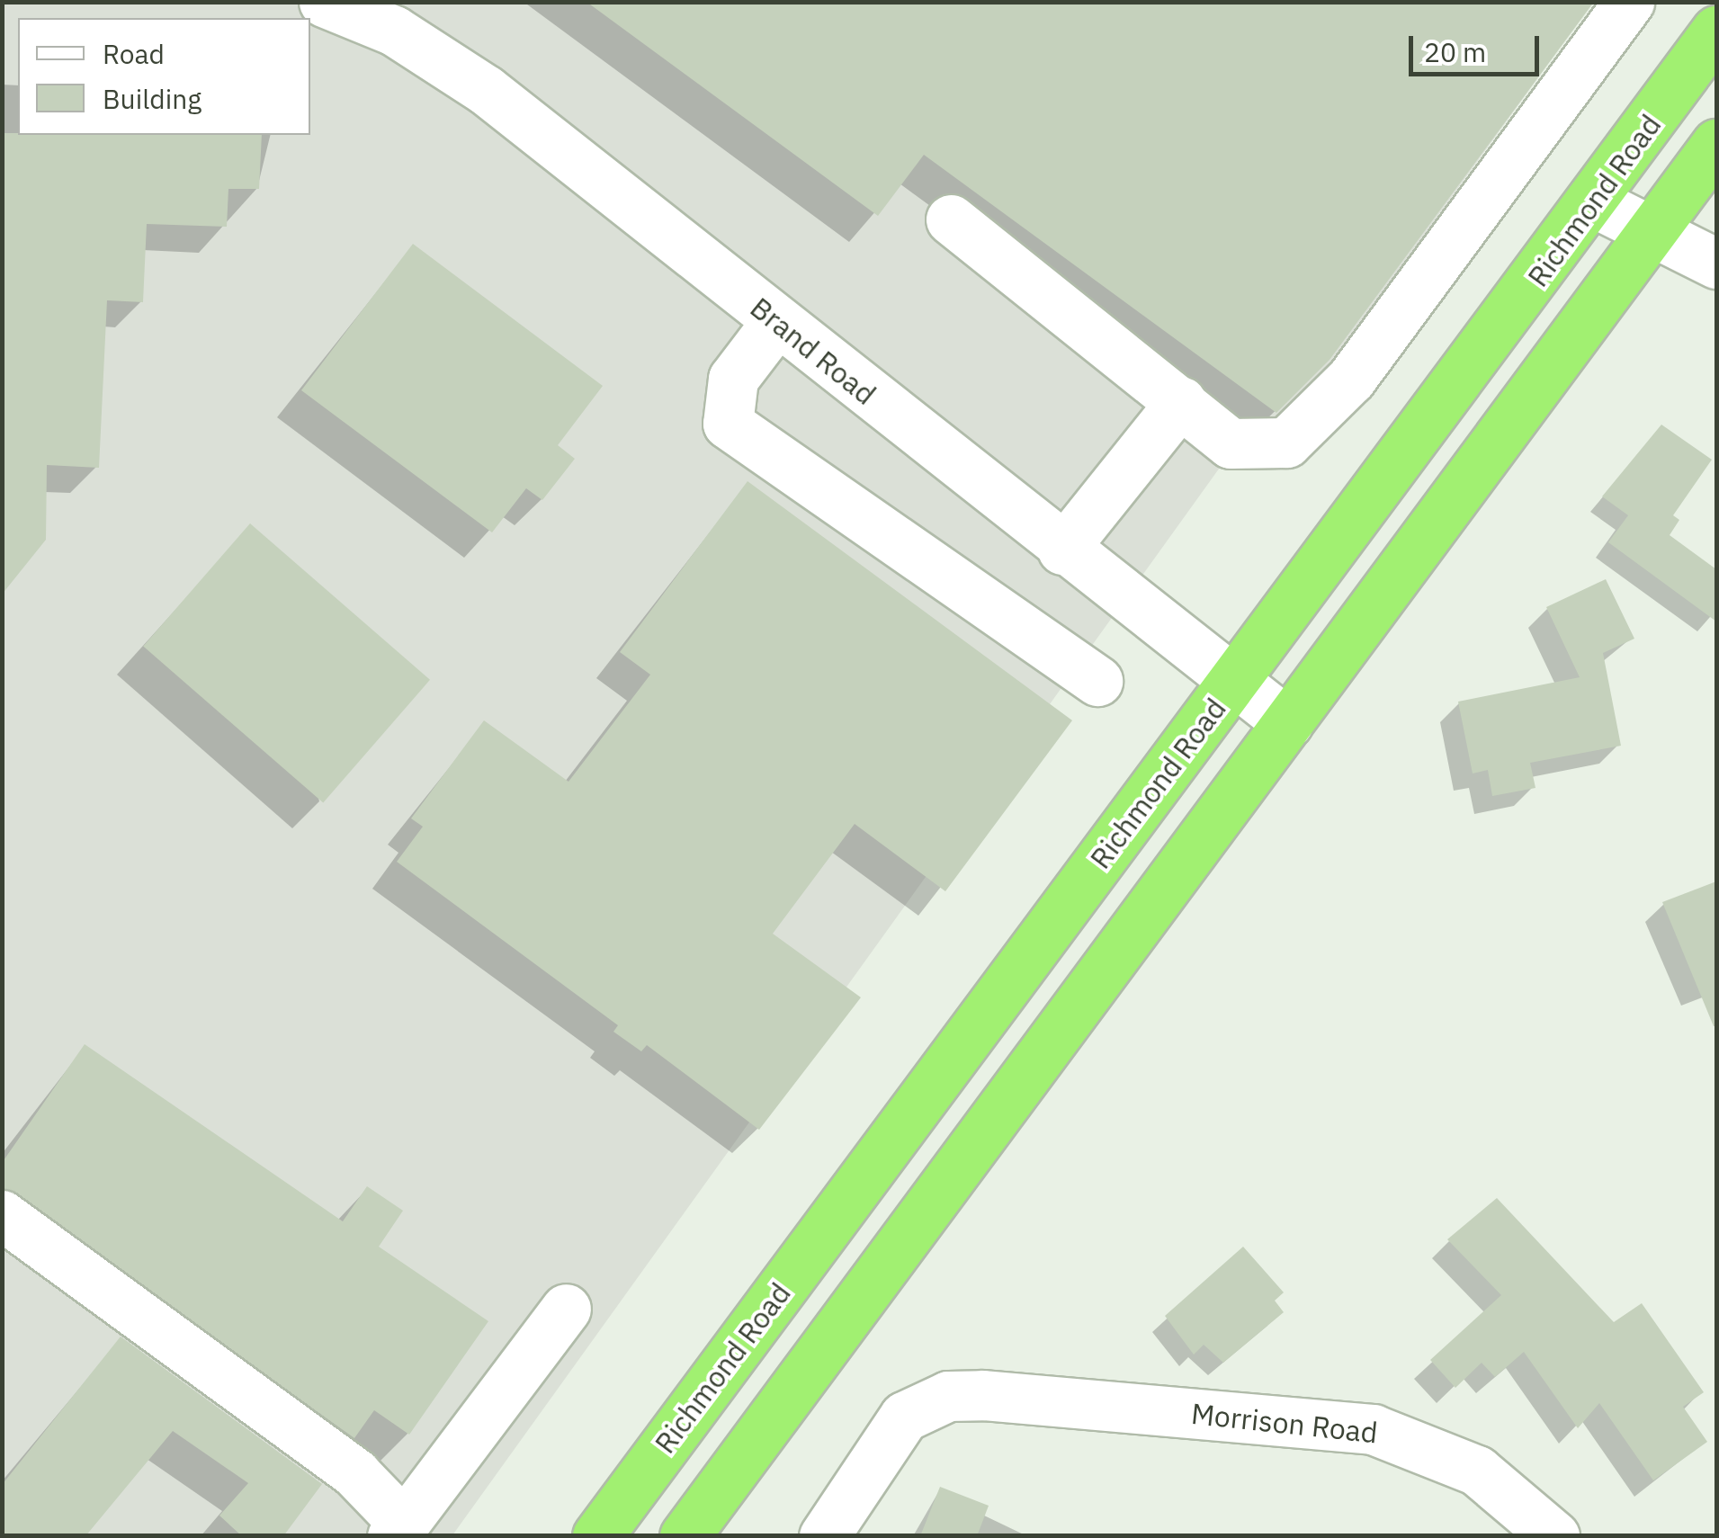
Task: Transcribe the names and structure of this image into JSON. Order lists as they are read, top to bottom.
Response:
{
  "streets": {
    "highway": ["Richmond Road"],
    "street": ["Brand Road", "Morrison Road"]
  },
  "crossings": [
    ["Richmond Road", "Brand Road"]
  ],
  "legend": ["Road", "Building"],
  "scale_bar": "20 m"
}
